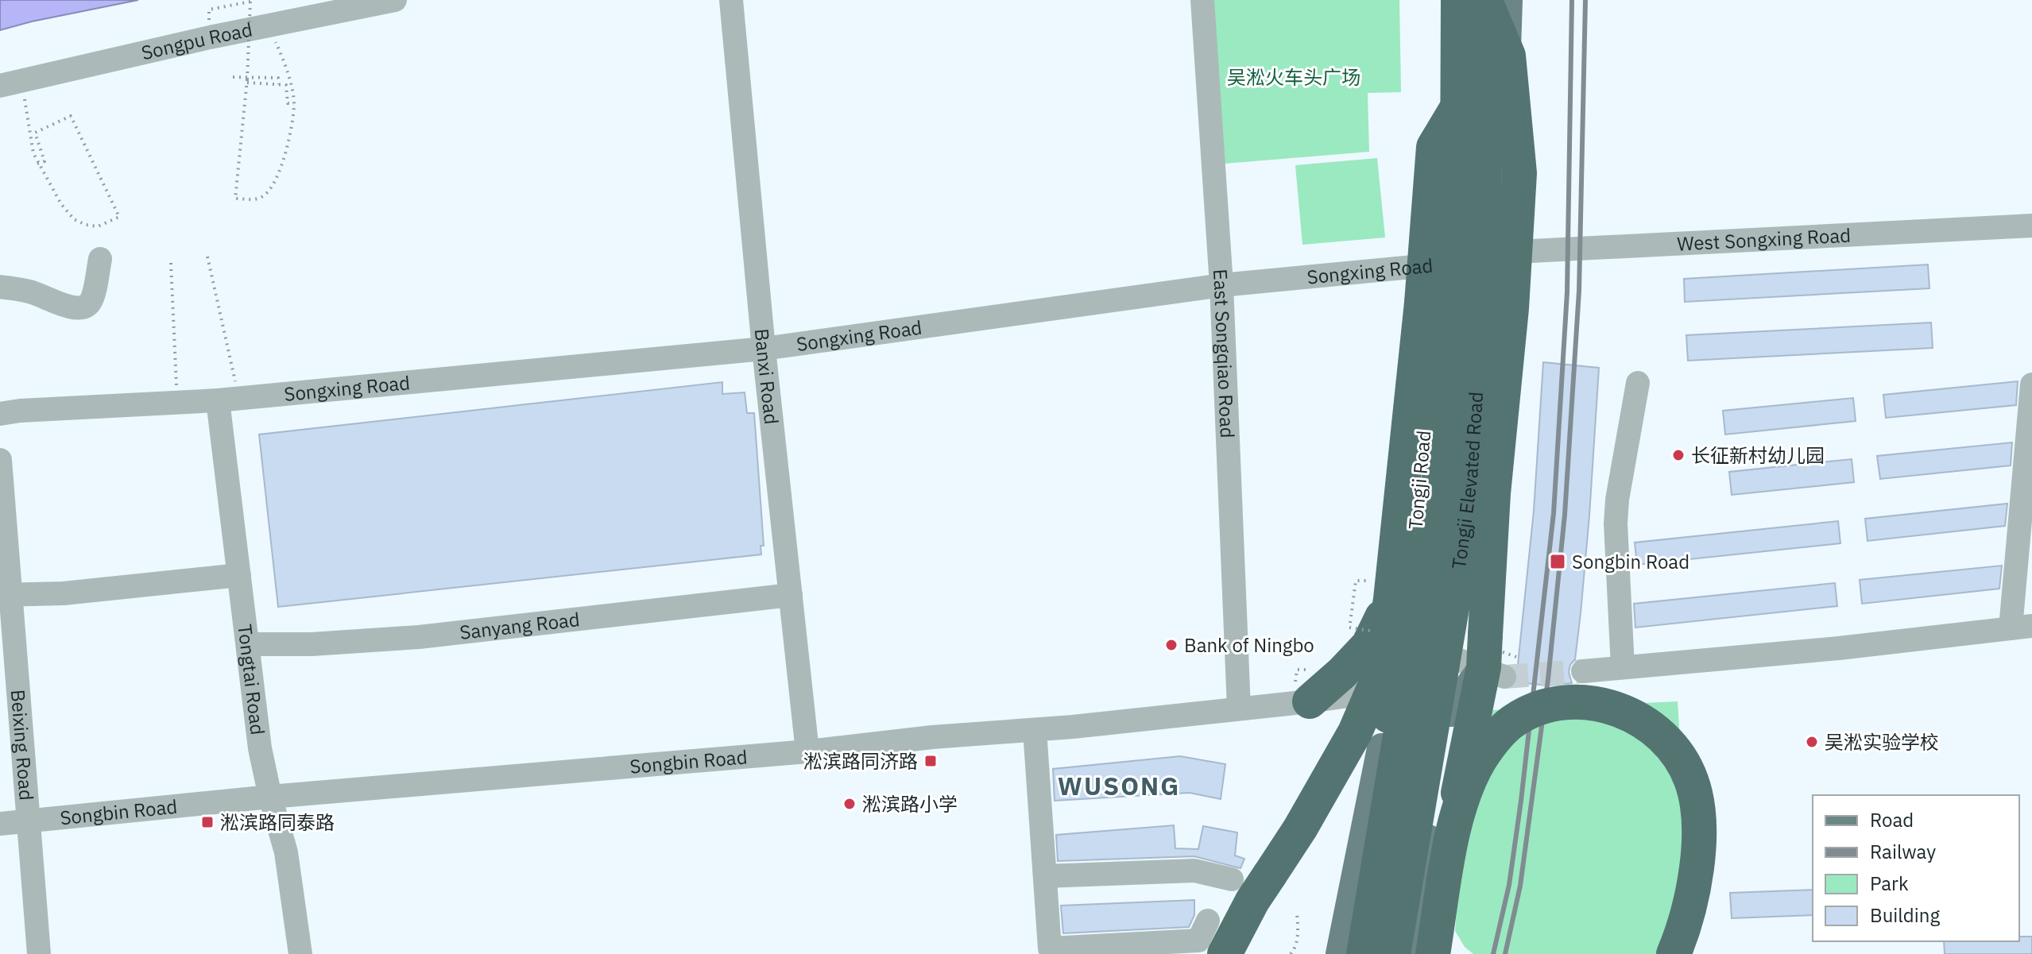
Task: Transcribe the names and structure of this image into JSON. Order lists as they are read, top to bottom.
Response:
{
  "streets": {
    "highway": ["Tongji Elevated Road"],
    "main road": ["Tongji Road"],
    "street": [
      "Songpu Road",
      "West Songxing Road",
      "Songxing Road",
      "East Songqiao Road",
      "Banxi Road",
      "Sanyang Road",
      "Tongtai Road",
      "Beixing Road",
      "Songbin Road"
    ]
  },
  "crossings": [
    ["West Songxing Road", "Songxing Road"],
    ["Songxing Road", "East Songqiao Road"],
    ["Songxing Road", "Banxi Road"],
    ["Songxing Road", "Tongji Road"],
    ["Songxing Road", "Tongtai Road"],
    ["East Songqiao Road", "Songbin Road"],
    ["Banxi Road", "Sanyang Road"],
    ["Banxi Road", "Songbin Road"],
    ["Tongji Road", "Songbin Road"],
    ["Sanyang Road", "Tongtai Road"],
    ["Tongtai Road", "Songbin Road"],
    ["Beixing Road", "Songbin Road"]
  ],
  "districts": ["WUSONG"],
  "parks": ["吴淞火车头广场"],
  "places": {
    "other": [
      "长征新村幼儿园",
      "Bank of Ningbo",
      "吴淞实验学校",
      "淞滨路小学"
    ],
    "transit": ["Songbin Road", "淞滨路同济路", "淞滨路同泰路"]
  },
  "legend": [
    "Road",
    "Railway",
    "Park",
    "Building"
  ]
}
